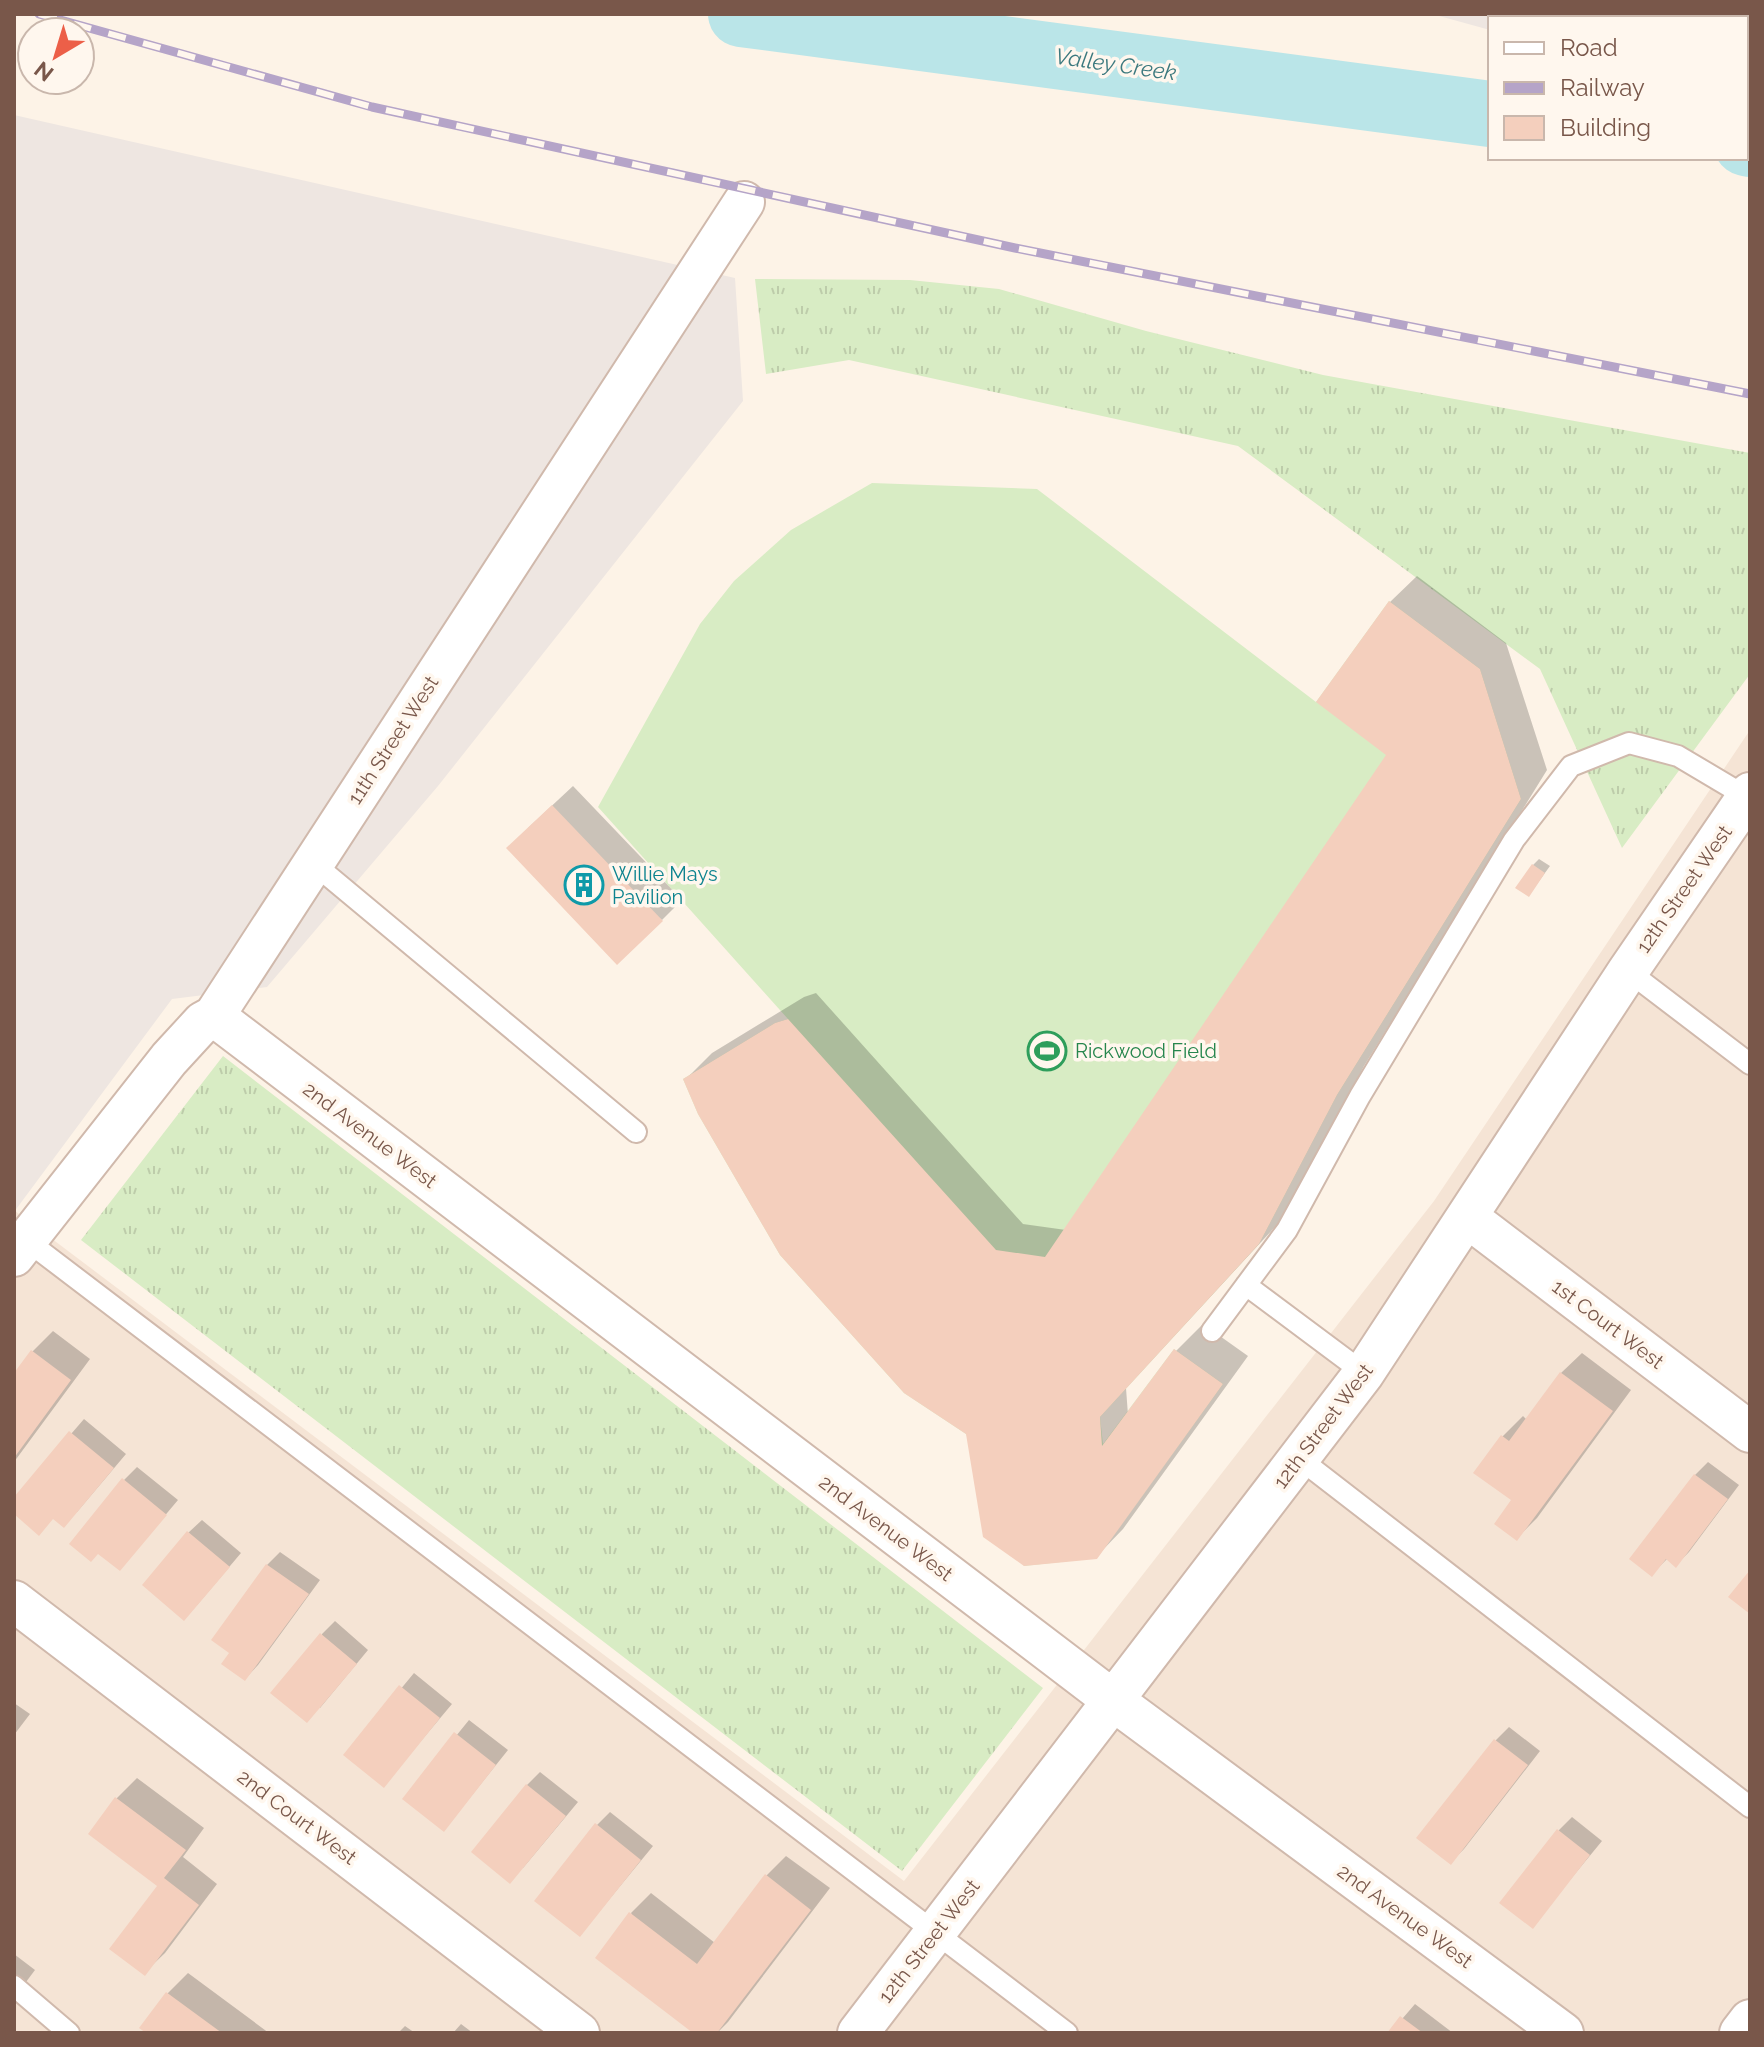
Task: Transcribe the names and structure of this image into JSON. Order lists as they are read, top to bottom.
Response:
{
  "streets": {
    "street": [
      "11th Street West",
      "12th Street West",
      "2nd Avenue West",
      "1st Court West",
      "2nd Court West"
    ]
  },
  "crossings": [
    ["11th Street West", "2nd Avenue West"],
    ["12th Street West", "2nd Avenue West"],
    ["12th Street West", "1st Court West"]
  ],
  "water": ["Valley Creek"],
  "places": {
    "building": ["Willie Mays Pavilion"],
    "sports": ["Rickwood Field"]
  },
  "legend": ["Road", "Railway", "Building"],
  "north": "bottom left"
}
